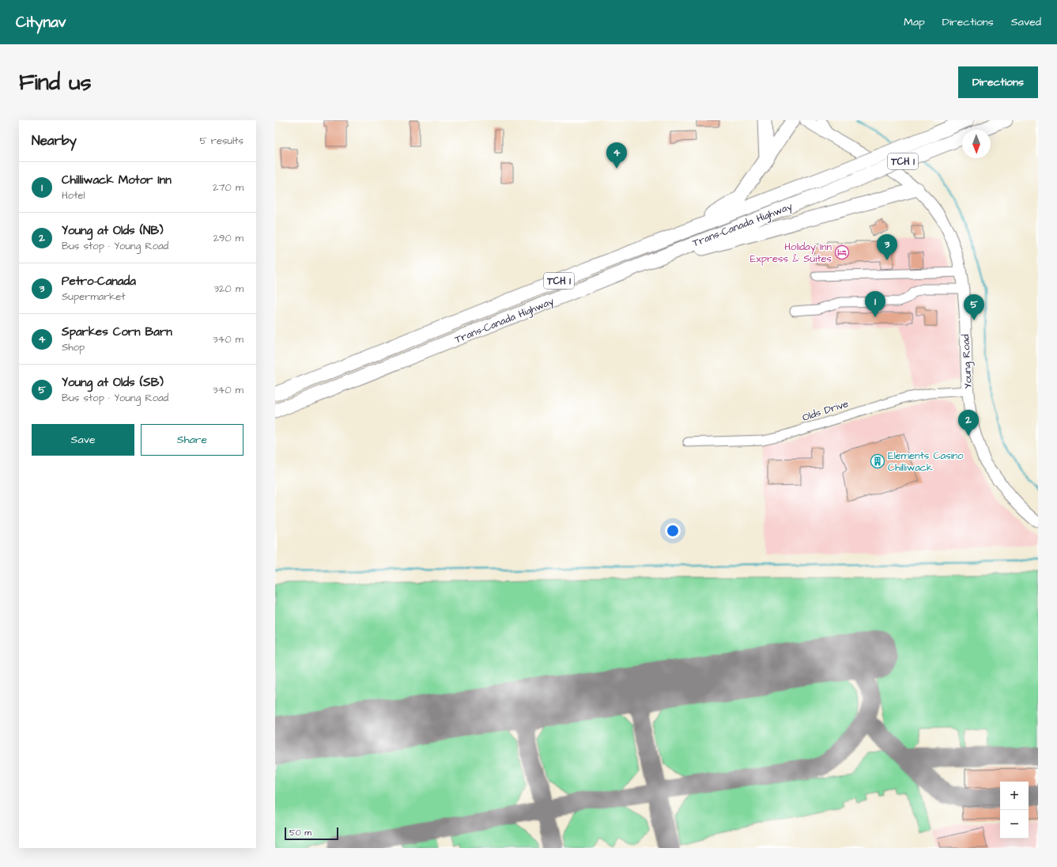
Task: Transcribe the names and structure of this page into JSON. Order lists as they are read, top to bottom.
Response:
{
  "streets": {
    "highway": ["TCH 1", "Trans-Canada Highway"],
    "main road": ["Young Road"],
    "street": ["Olds Drive"]
  },
  "crossings": [
    ["Young Road", "Olds Drive"]
  ],
  "places": {
    "hotel": ["Holiday Inn Express & Suites"],
    "building": ["Elements Casino Chilliwack"]
  },
  "scale_bar": "50 m",
  "north": "bottom",
  "page": {
    "header": "Citynav",
    "nav": ["Map", "Directions", "Saved"],
    "buttons": [
      "Directions",
      ["Save", "Share"]
    ],
    "title": "Find us",
    "heading": ["Nearby", "5 results"],
    "pins": [
      "4",
      "3",
      "1",
      "5",
      "2"
    ],
    "list": [
      {
        "mark": "1",
        "name": "Chilliwack Motor Inn",
        "note": "Hotel",
        "value": "270 m"
      },
      {
        "mark": "2",
        "name": "Young at Olds (NB)",
        "note": "Bus stop · Young Road",
        "value": "290 m"
      },
      {
        "mark": "3",
        "name": "Petro-Canada",
        "note": "Supermarket",
        "value": "320 m"
      },
      {
        "mark": "4",
        "name": "Sparkes Corn Barn",
        "note": "Shop",
        "value": "340 m"
      },
      {
        "mark": "5",
        "name": "Young at Olds (SB)",
        "note": "Bus stop · Young Road",
        "value": "340 m"
      }
    ],
    "map_buttons": ["+", "−"],
    "scale": "50 m"
  }
}
